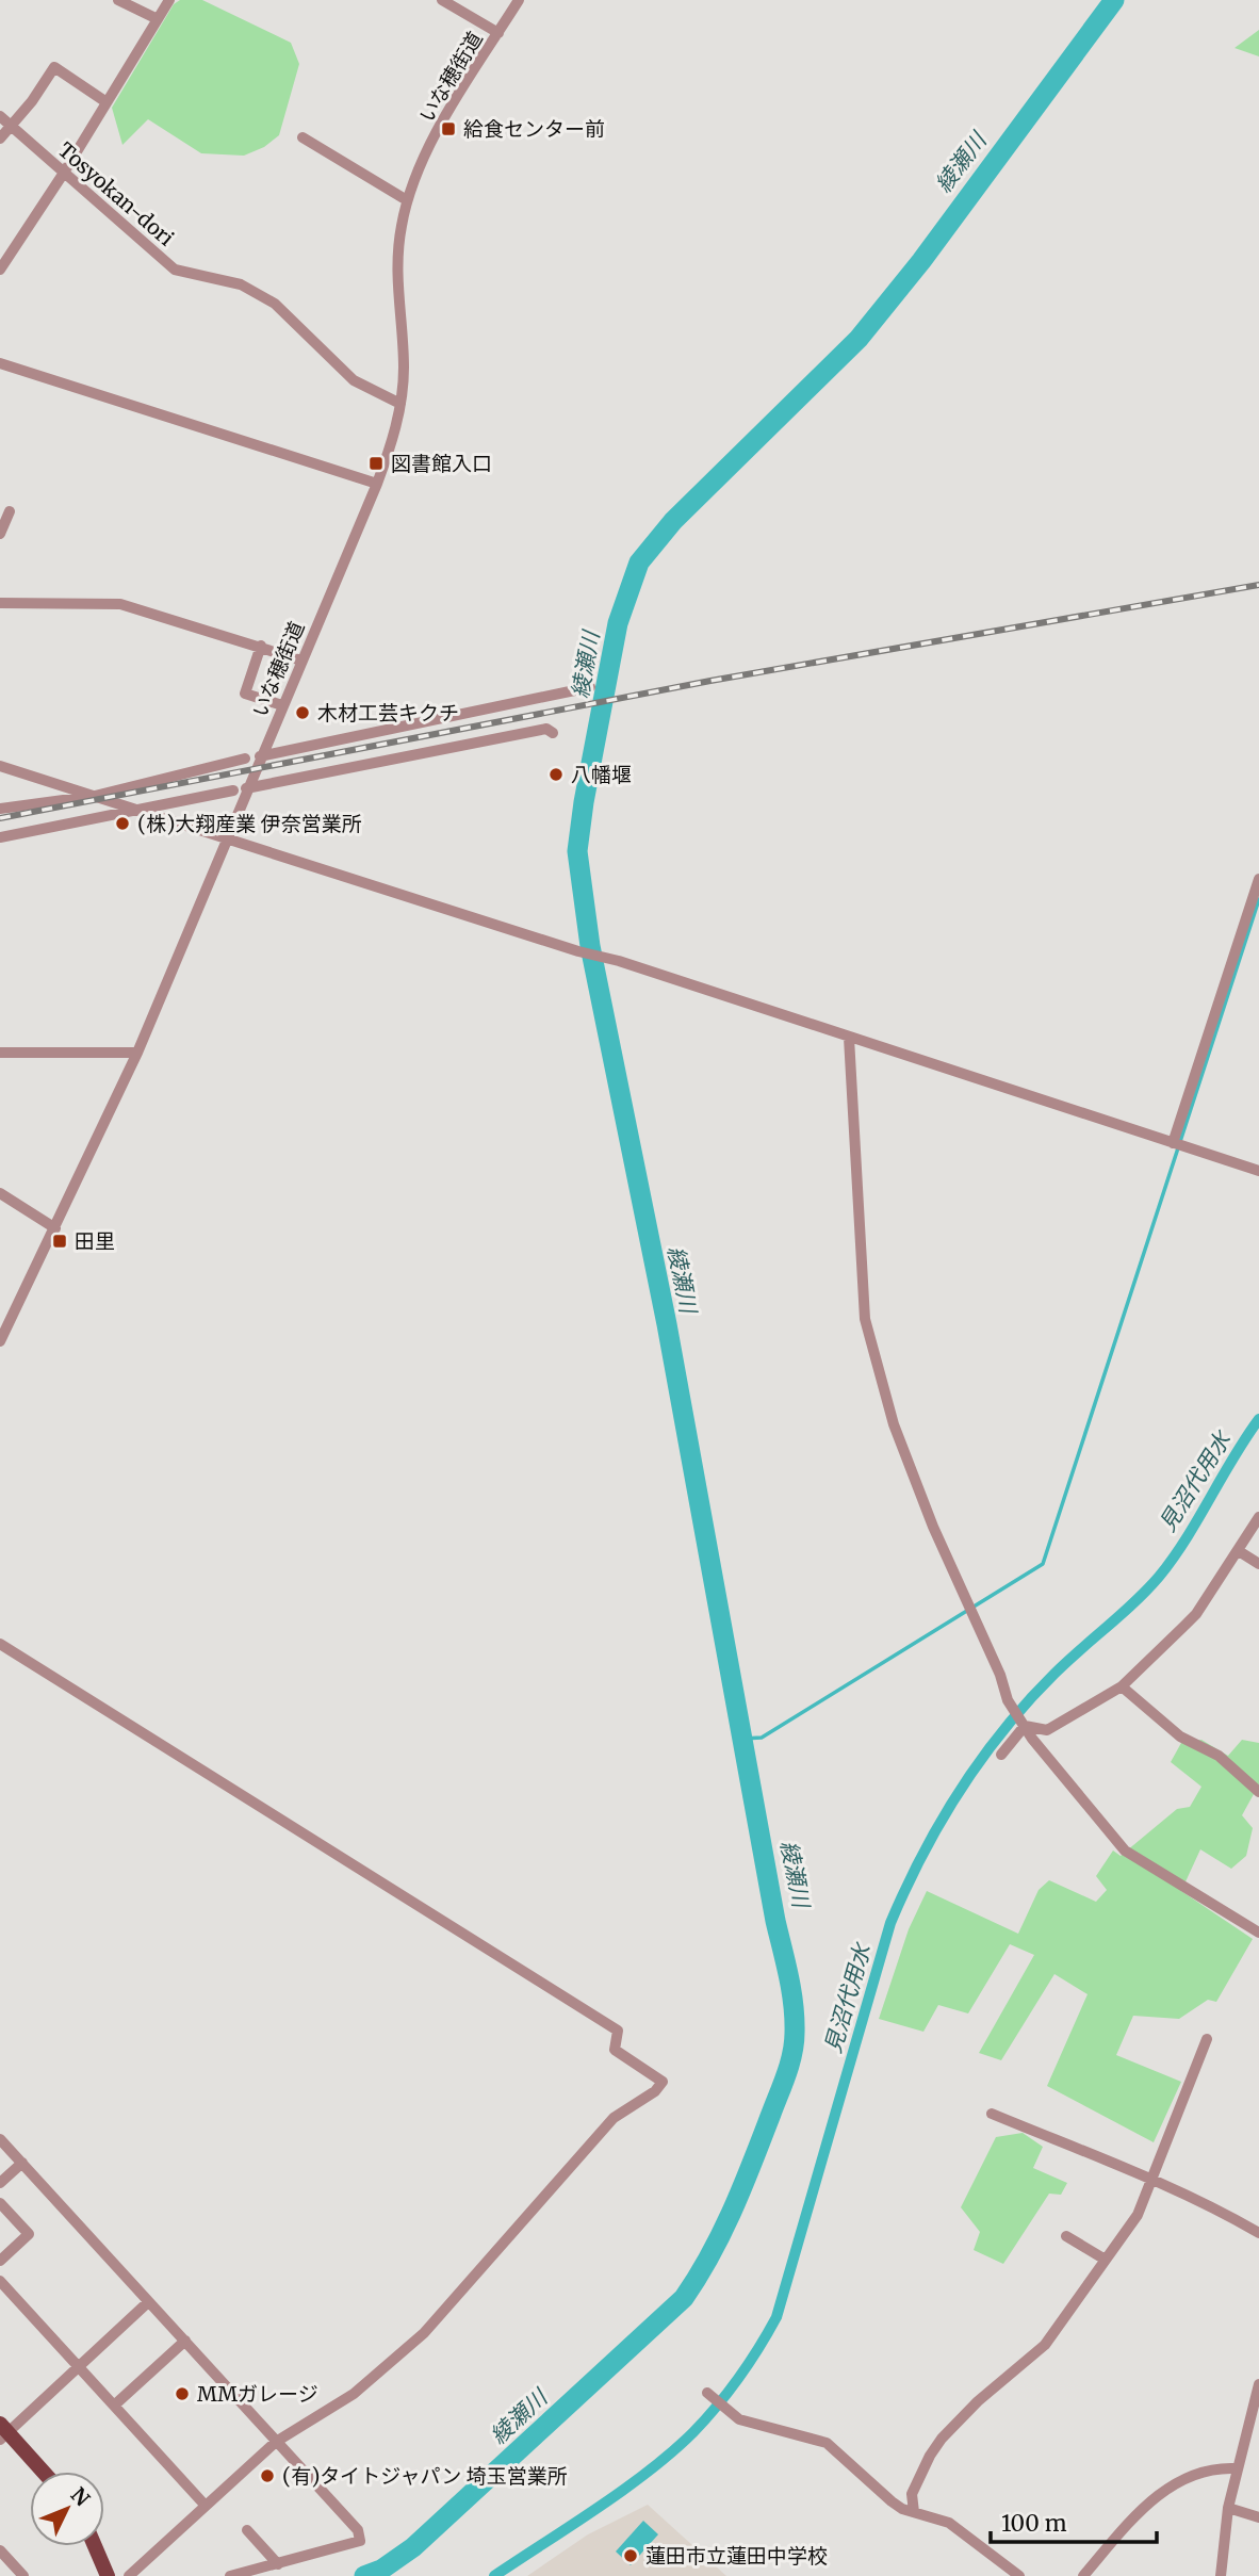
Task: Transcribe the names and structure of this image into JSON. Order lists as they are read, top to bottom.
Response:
{
  "streets": {
    "street": ["いな穂街道", "Tosyokan-dori"]
  },
  "crossings": [
    ["いな穂街道", "Tosyokan-dori"]
  ],
  "water": ["綾瀬川", "見沼代用水"],
  "places": {
    "transit": ["給食センター前", "図書館入口", "田里"],
    "other": [
      "木材工芸キクチ",
      "八幡堰",
      "(株)大翔産業 伊奈営業所",
      "MMガレージ",
      "(有)タイトジャパン 埼玉営業所",
      "蓮田市立蓮田中学校"
    ]
  },
  "scale_bar": "100 m",
  "north": "top right"
}
